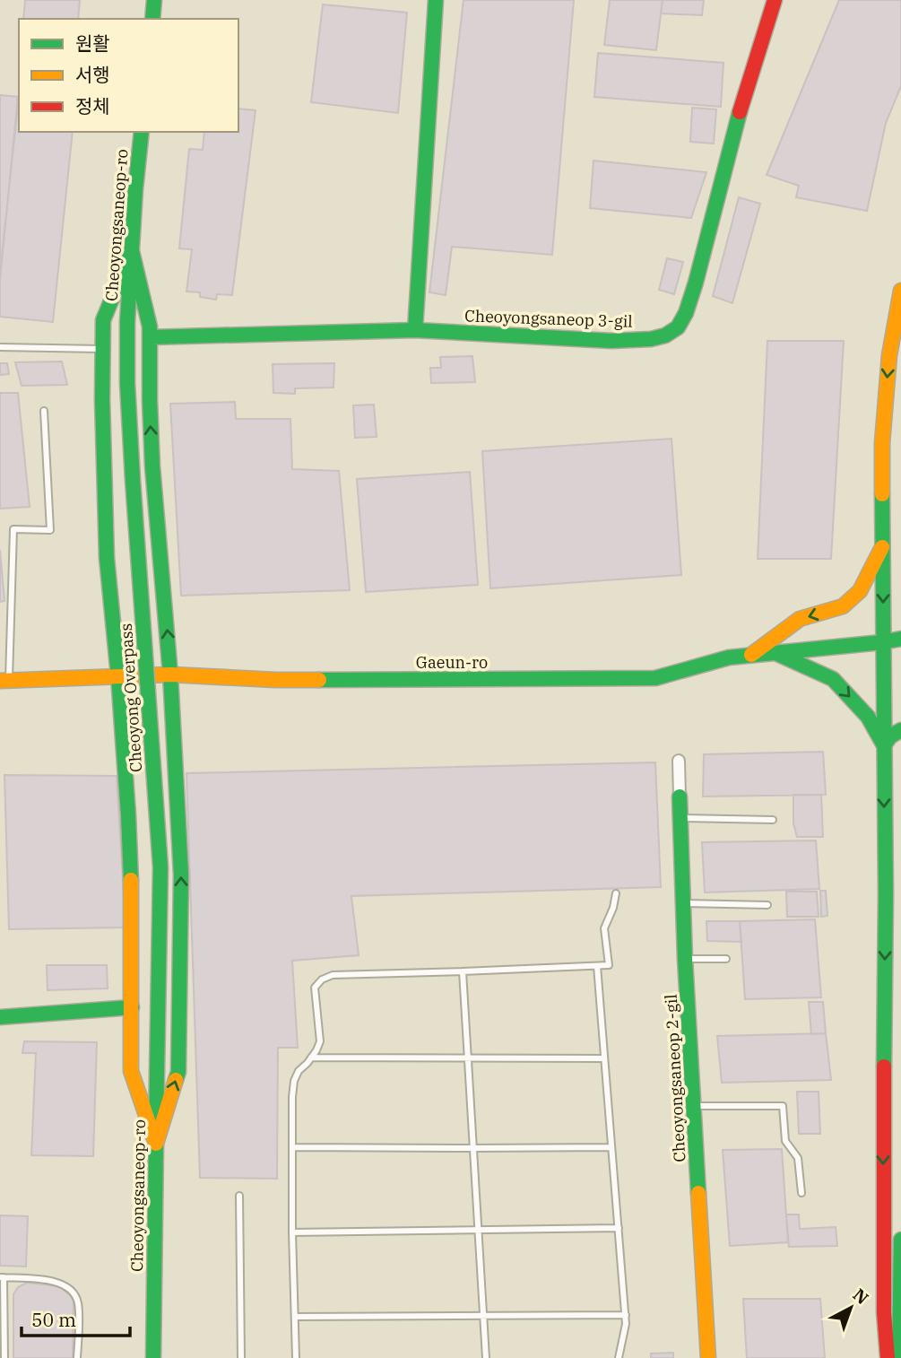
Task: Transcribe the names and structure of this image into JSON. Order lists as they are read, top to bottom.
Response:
{
  "streets": {
    "main road": [
      "Cheoyongsaneop-ro",
      "Cheoyongsaneop 3-gil",
      "Gaeun-ro",
      "Cheoyong Overpass",
      "Cheoyongsaneop 2-gil"
    ]
  },
  "crossings": [
    ["Cheoyongsaneop-ro", "Cheoyong Overpass"]
  ],
  "legend": ["원활", "서행", "정체"],
  "scale_bar": "50 m",
  "north": "top right"
}
